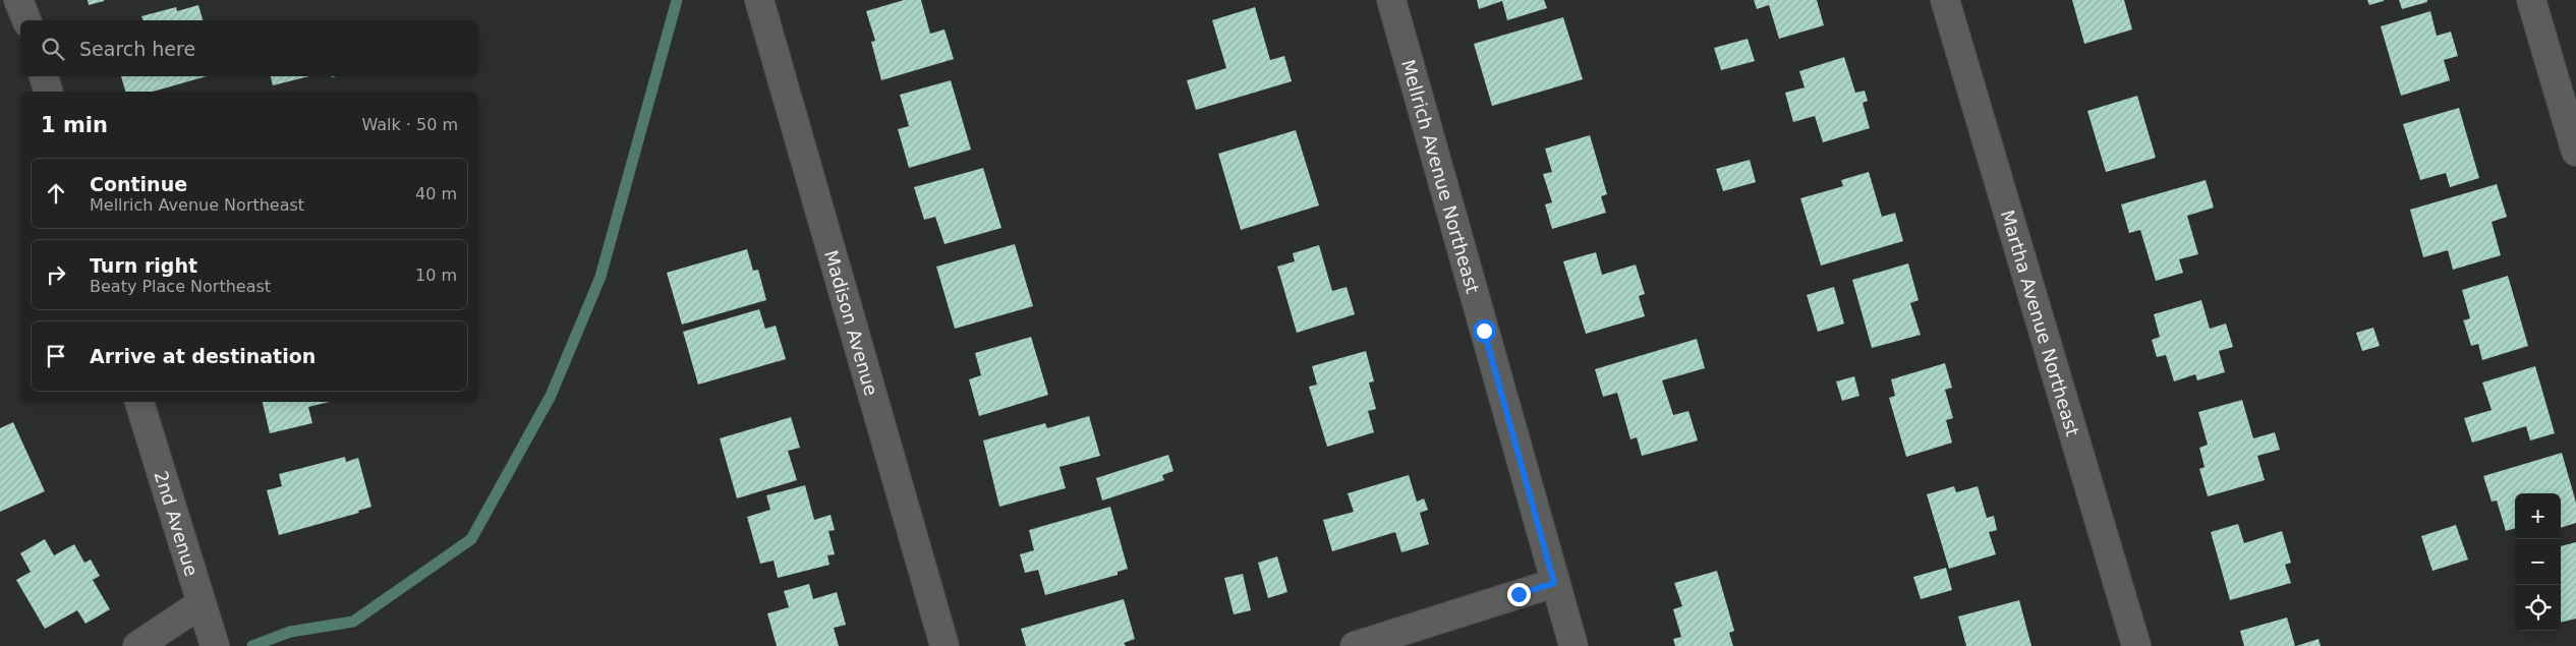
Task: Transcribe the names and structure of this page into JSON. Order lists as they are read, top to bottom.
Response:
{
  "streets": {
    "street": [
      "Mellrich Avenue Northeast",
      "Madison Avenue",
      "Martha Avenue Northeast",
      "2nd Avenue"
    ]
  },
  "page": {
    "search": "Search here",
    "heading": ["1 min", "Walk · 50 m"],
    "list": [
      ["Continue", "Mellrich Avenue Northeast", "40 m"],
      ["Turn right", "Beaty Place Northeast", "10 m"],
      "Arrive at destination"
    ],
    "map_buttons": ["+", "−"]
  }
}
